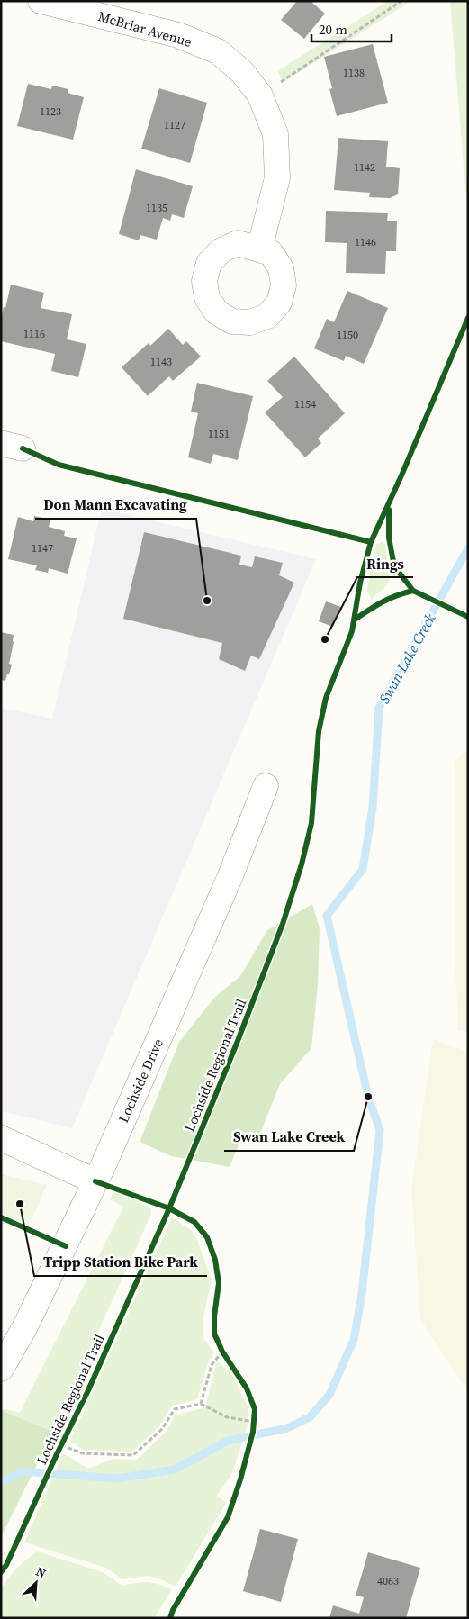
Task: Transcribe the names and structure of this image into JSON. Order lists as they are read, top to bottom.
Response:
{
  "streets": {
    "street": ["McBriar Avenue", "Lochside Drive"],
    "cycle path": ["Lochside Regional Trail"]
  },
  "water": ["Swan Lake Creek"],
  "places": [
    "Don Mann Excavating",
    "Rings",
    "Swan Lake Creek",
    "Tripp Station Bike Park"
  ],
  "house_numbers": [
    "1138",
    "1123",
    "1127",
    "1142",
    "1135",
    "1146",
    "1116",
    "1150",
    "1143",
    "1154",
    "1151",
    "1147",
    "4063"
  ],
  "scale_bar": "20 m",
  "north": "top right"
}
